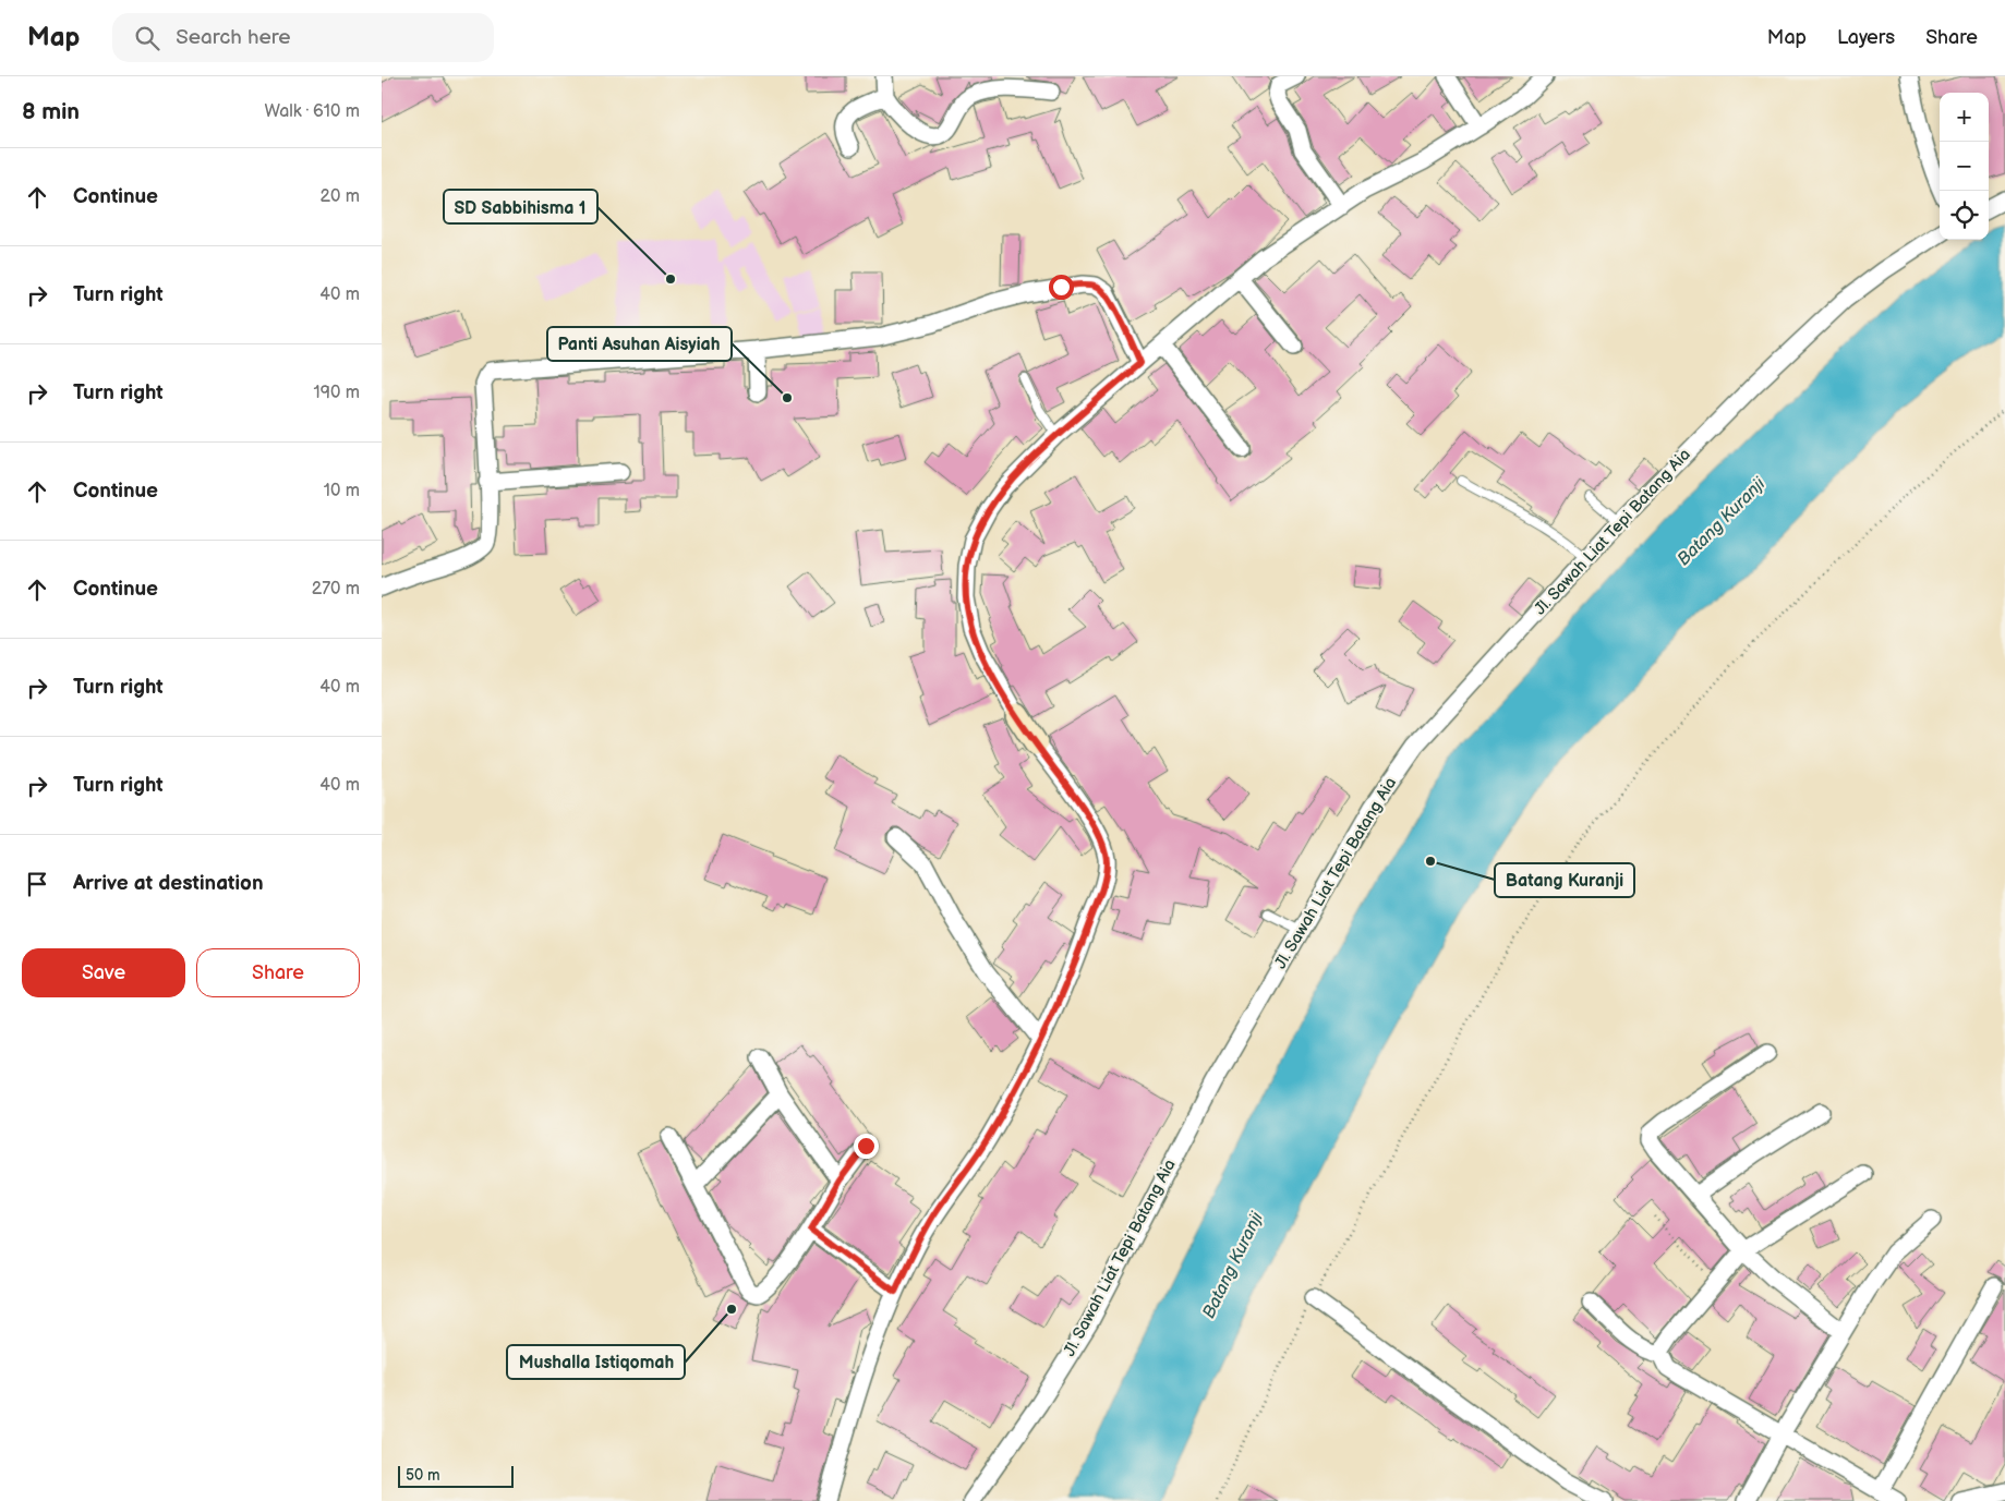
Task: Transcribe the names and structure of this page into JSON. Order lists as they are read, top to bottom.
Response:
{
  "streets": {
    "street": ["Jl. Sawah Liat Tepi Batang Aia"]
  },
  "water": ["Batang Kuranji"],
  "places": [
    "SD Sabbihisma 1",
    "Panti Asuhan Aisyiah",
    "Batang Kuranji",
    "Mushalla Istiqomah"
  ],
  "scale_bar": "50 m",
  "page": {
    "header": "Map",
    "search": "Search here",
    "nav": ["Map", "Layers", "Share"],
    "heading": ["8 min", "Walk · 610 m"],
    "map_buttons": ["+", "−"],
    "list": [
      ["Continue", "20 m"],
      ["Turn right", "40 m"],
      ["Turn right", "190 m"],
      ["Continue", "10 m"],
      ["Continue", "270 m"],
      ["Turn right", "40 m"],
      ["Turn right", "40 m"],
      "Arrive at destination"
    ],
    "buttons": ["Save", "Share"],
    "scale": "50 m"
  }
}
